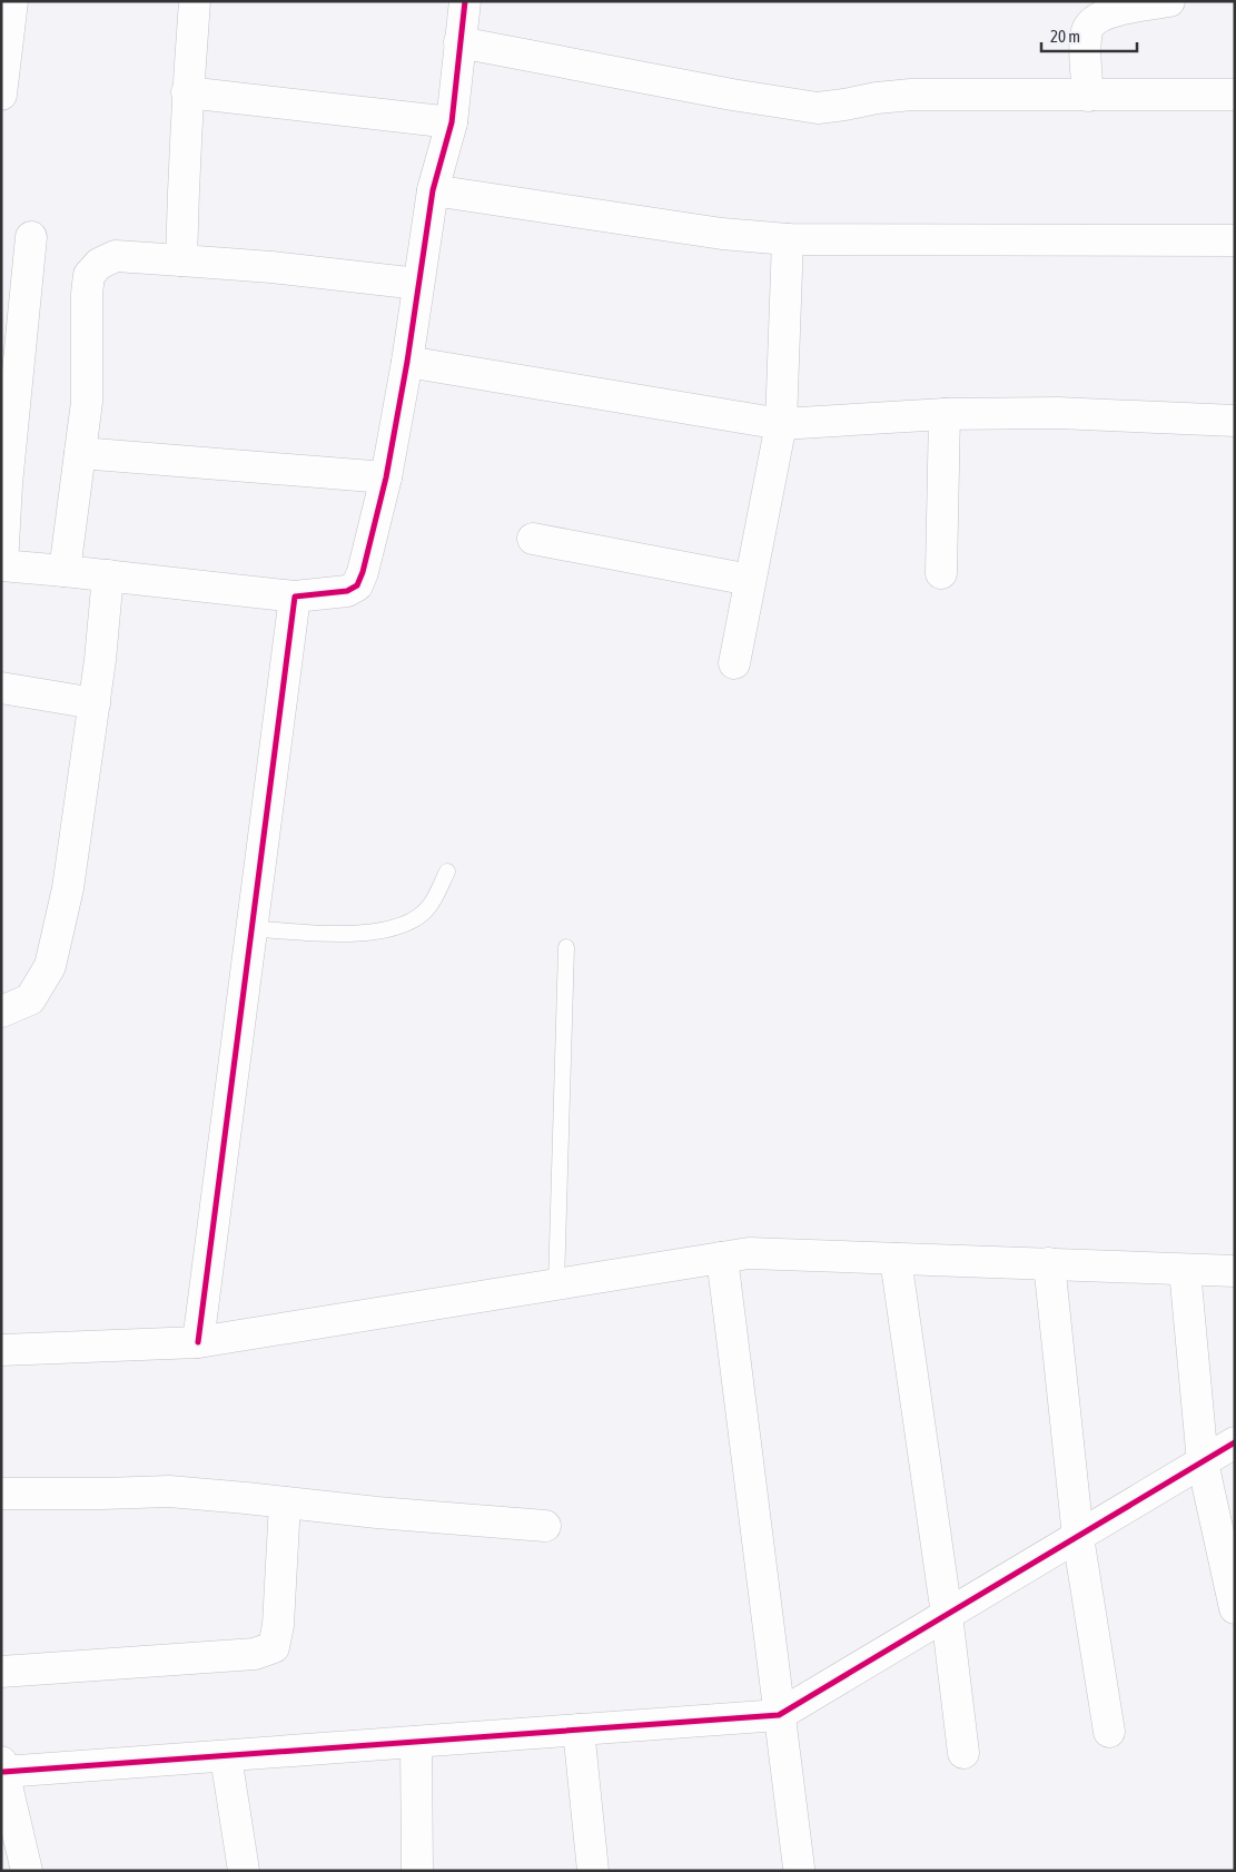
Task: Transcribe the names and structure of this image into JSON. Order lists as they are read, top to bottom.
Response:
{
  "scale_bar": "20 m"
}
